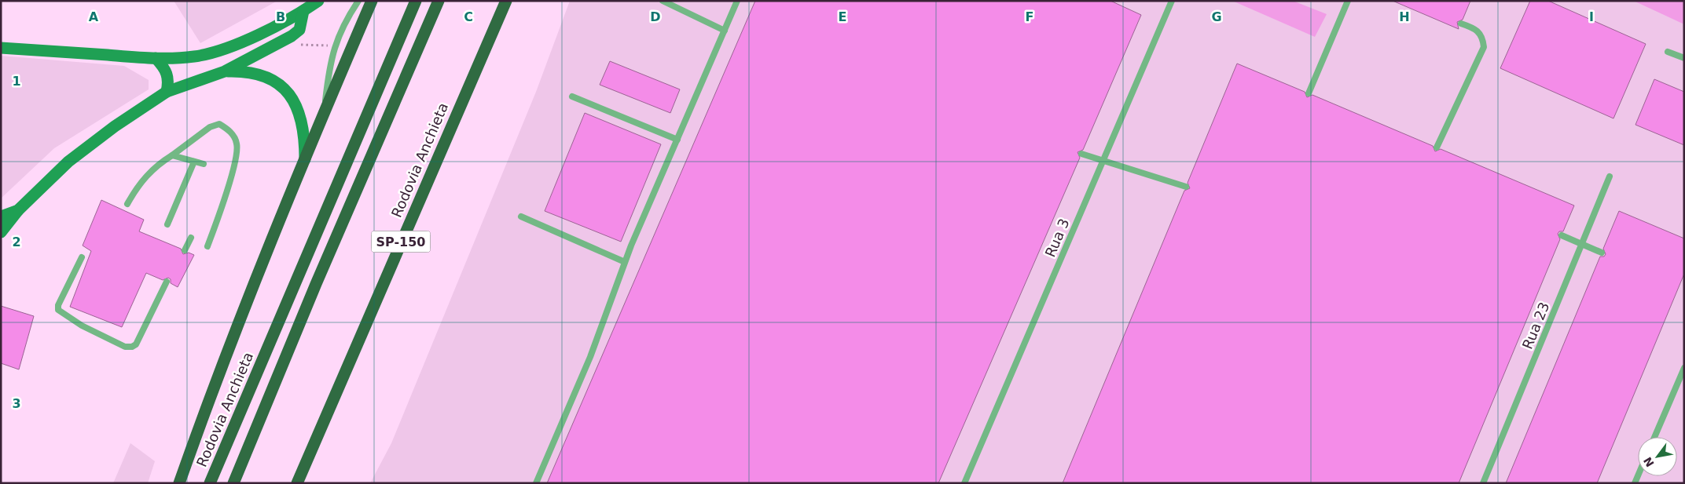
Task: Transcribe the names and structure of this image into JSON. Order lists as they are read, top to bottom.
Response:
{
  "streets": {
    "highway": ["Rodovia Anchieta", "SP-150"],
    "lane": ["Rua 3", "Rua 23"]
  },
  "north": "bottom left",
  "grid": {
    "columns": [
      "A",
      "B",
      "C",
      "D",
      "E",
      "F",
      "G",
      "H",
      "I"
    ],
    "rows": ["1", "2", "3"]
  }
}
